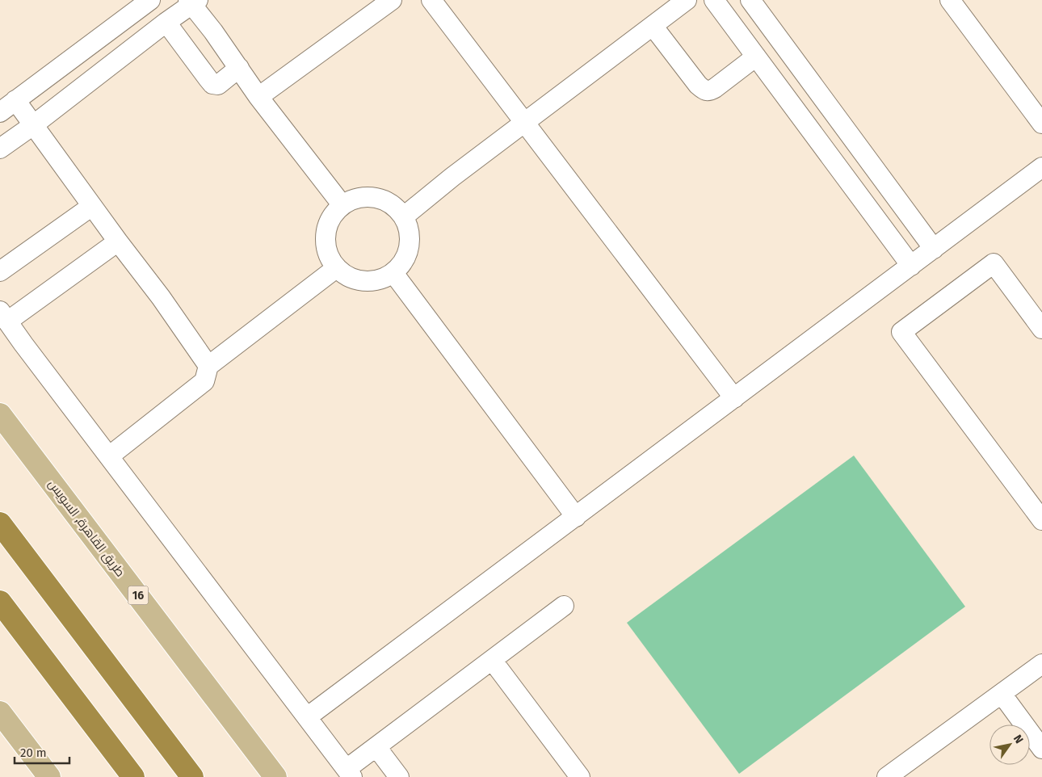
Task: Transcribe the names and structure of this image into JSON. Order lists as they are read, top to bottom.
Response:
{
  "streets": {
    "main road": ["طريق القاهرة, السويس", "16"]
  },
  "scale_bar": "20 m",
  "north": "top right"
}
